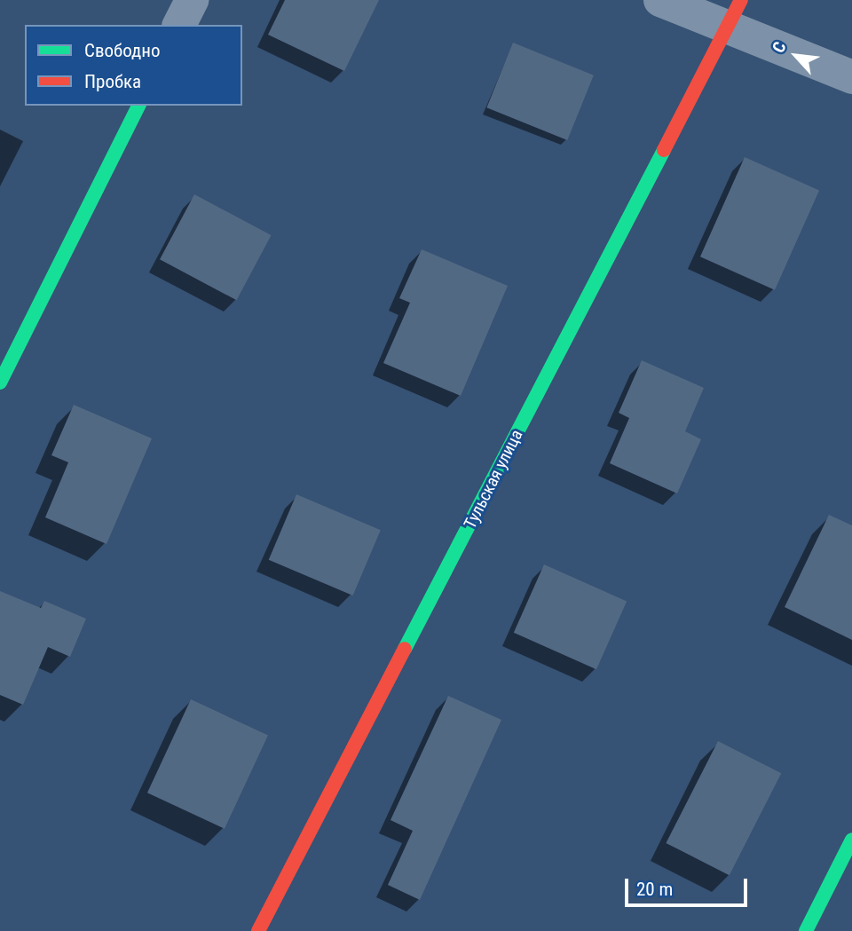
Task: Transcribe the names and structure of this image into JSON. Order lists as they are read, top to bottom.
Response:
{
  "streets": {
    "street": ["Тульская улица"]
  },
  "legend": ["Свободно", "Пробка"],
  "scale_bar": "20 m",
  "north": "top left"
}
